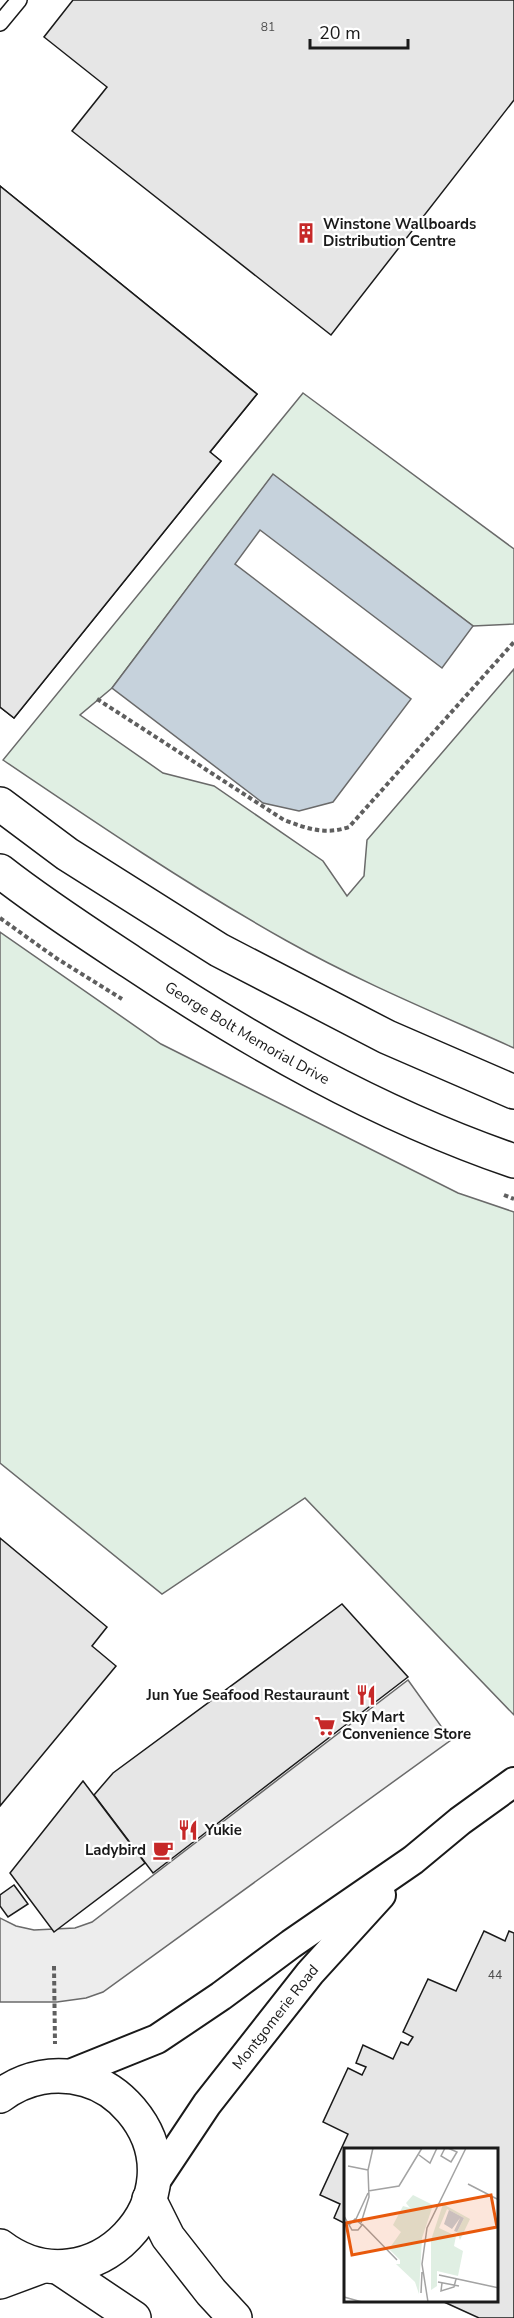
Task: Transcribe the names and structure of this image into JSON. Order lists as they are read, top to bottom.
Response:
{
  "streets": {
    "main road": ["George Bolt Memorial Drive"],
    "street": ["Montgomerie Road"]
  },
  "places": {
    "building": ["Winstone Wallboards Distribution Centre"],
    "restaurant": ["Jun Yue Seafood Restauraunt", "Yukie"],
    "supermarket": ["Sky Mart Convenience Store"],
    "cafe": ["Ladybird"]
  },
  "house_numbers": ["81", "44"],
  "scale_bar": "20 m"
}
